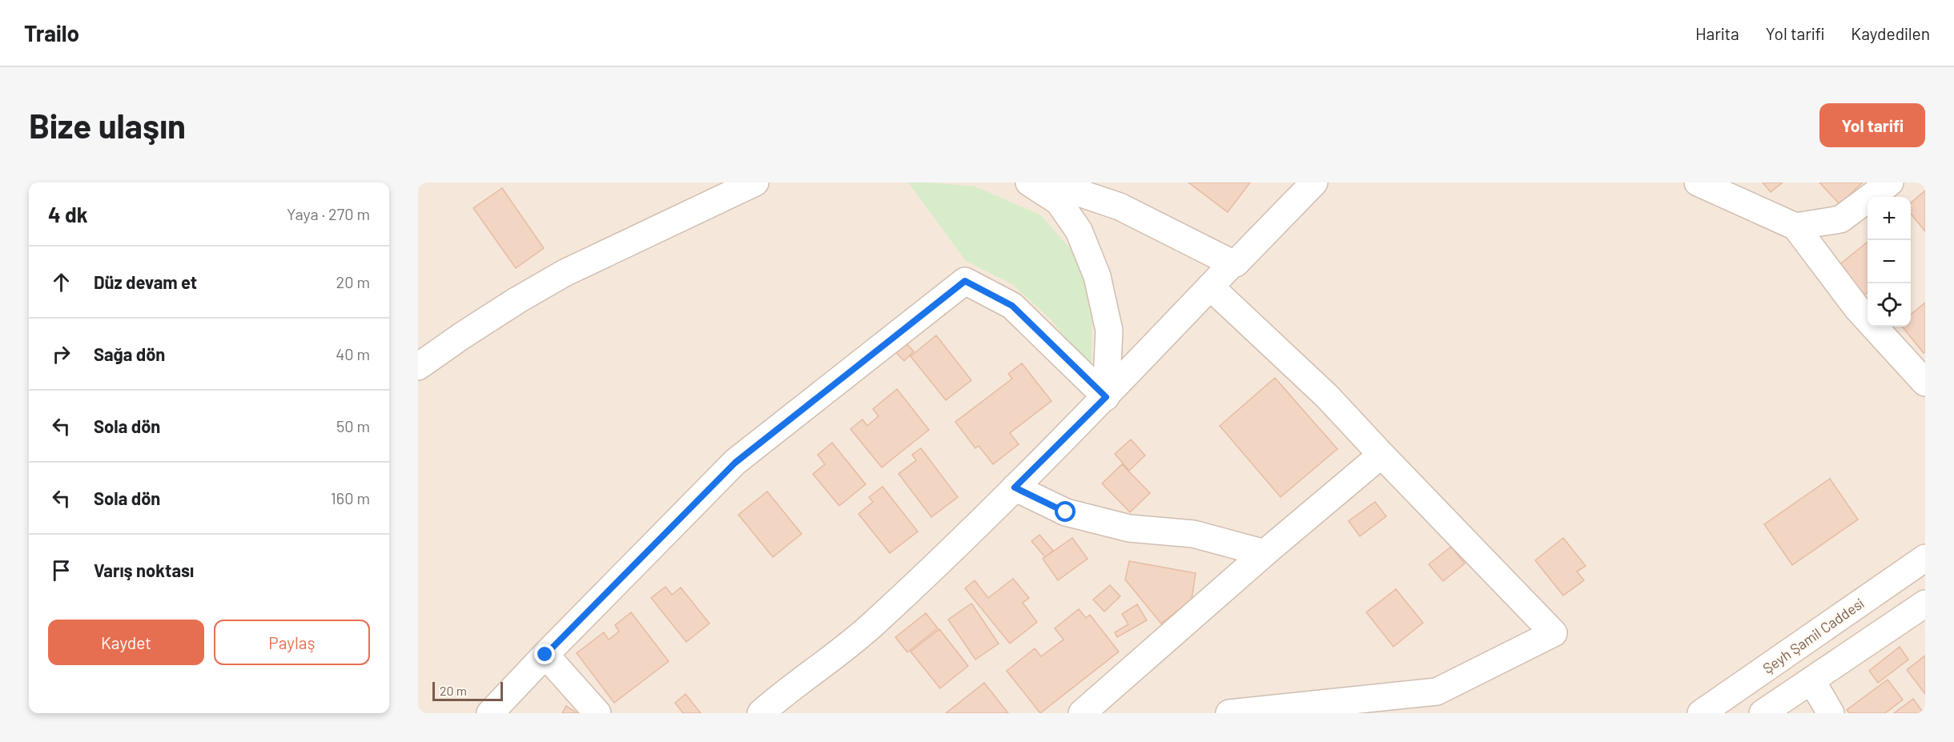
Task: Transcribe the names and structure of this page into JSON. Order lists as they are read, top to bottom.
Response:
{
  "streets": {
    "street": ["Şeyh Şamil Caddesi"]
  },
  "scale_bar": "20 m",
  "page": {
    "header": "Trailo",
    "nav": ["Harita", "Yol tarifi", "Kaydedilen"],
    "buttons": [
      "Yol tarifi",
      ["Kaydet", "Paylaş"]
    ],
    "title": "Bize ulaşın",
    "heading": ["4 dk", "Yaya · 270 m"],
    "map_buttons": ["+", "−"],
    "list": [
      ["Düz devam et", "20 m"],
      ["Sağa dön", "40 m"],
      ["Sola dön", "50 m"],
      ["Sola dön", "160 m"],
      "Varış noktası"
    ],
    "scale": "20 m"
  }
}
